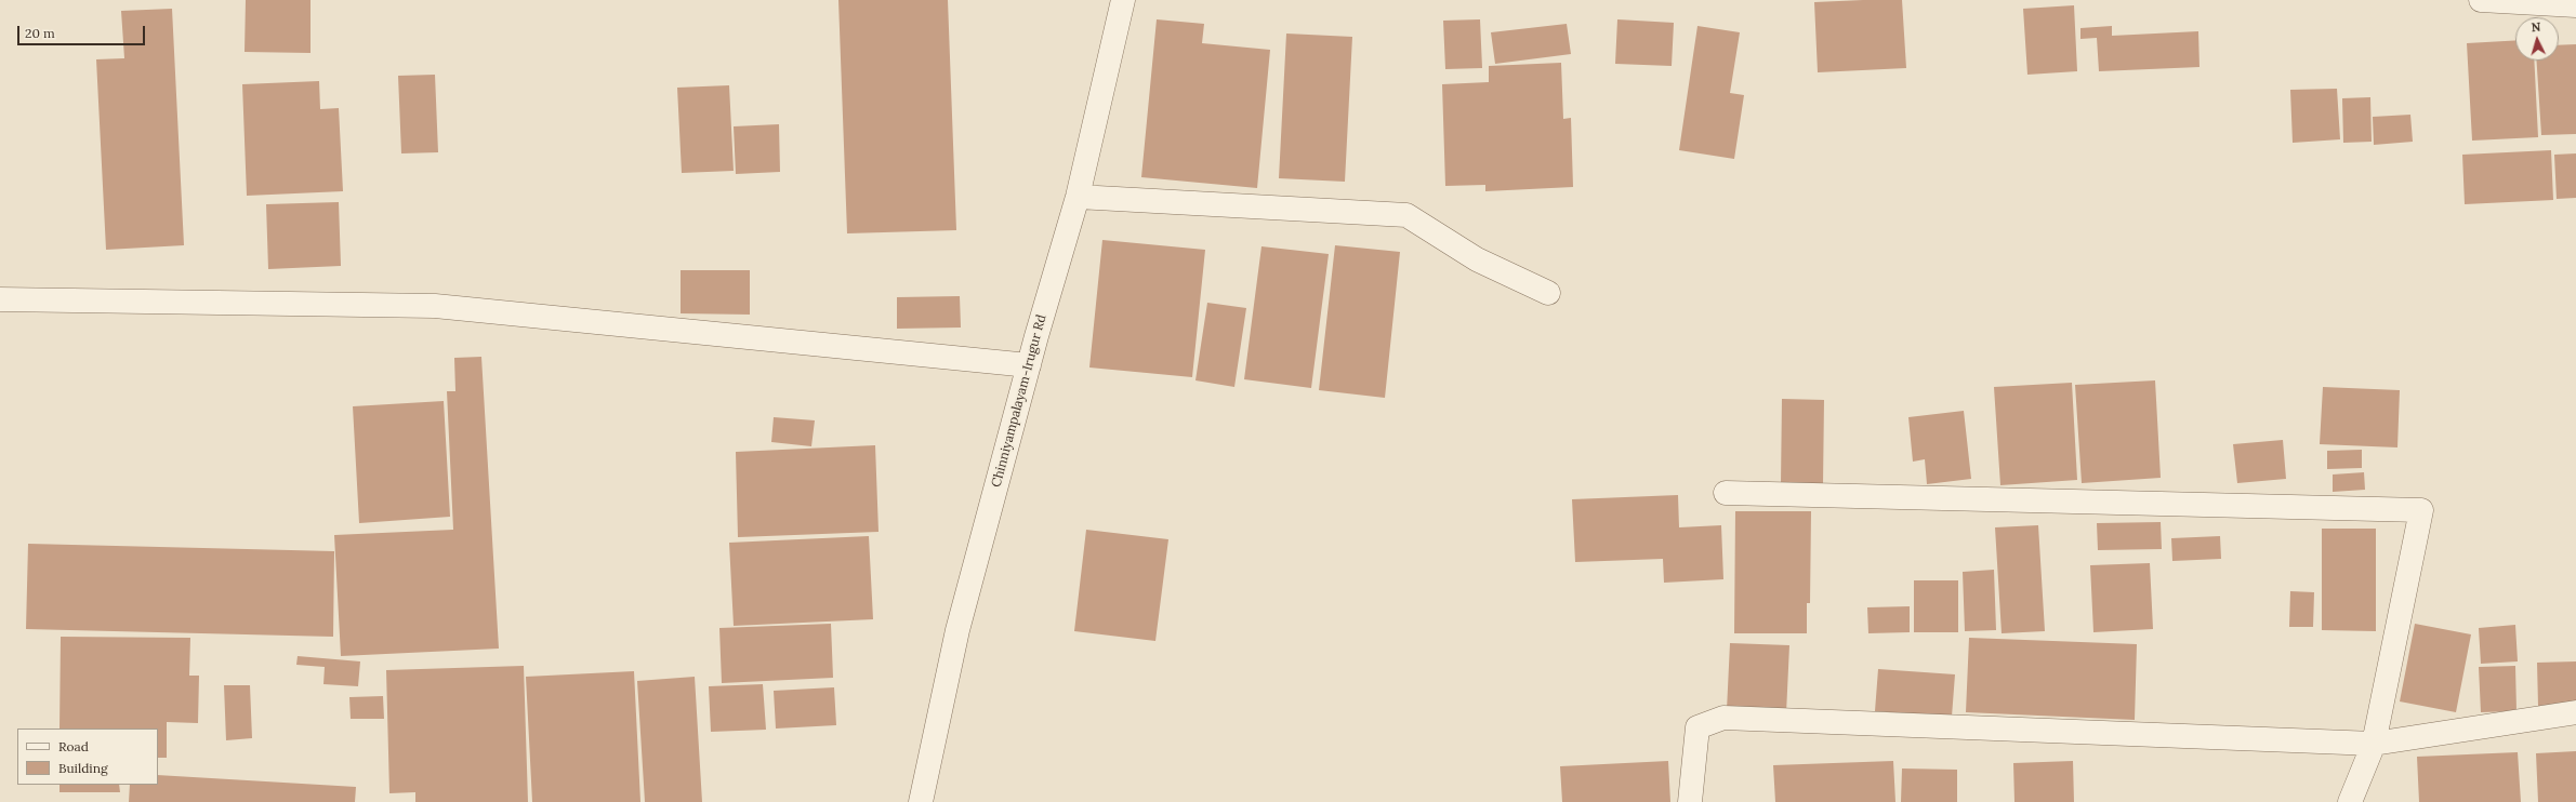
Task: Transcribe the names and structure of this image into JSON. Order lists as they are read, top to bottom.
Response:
{
  "streets": {
    "street": ["Chinniyampalayam-Irugur Rd"]
  },
  "legend": ["Road", "Building"],
  "scale_bar": "20 m",
  "north": "top"
}
